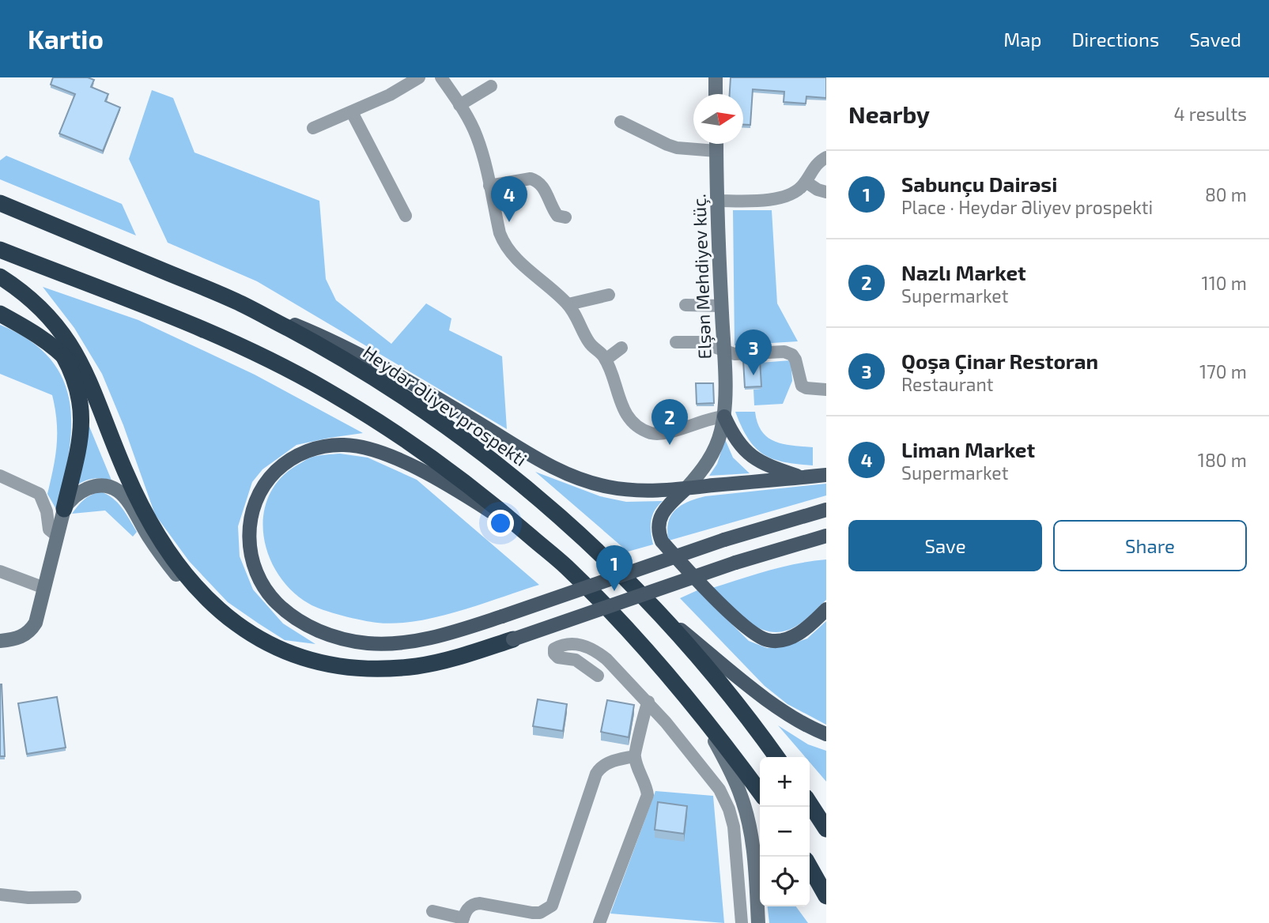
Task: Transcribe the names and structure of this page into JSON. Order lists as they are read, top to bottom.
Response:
{
  "streets": {
    "highway": ["Heydər Əliyev prospekti"],
    "street": ["Elşən Mehdiyev küç."]
  },
  "north": "right",
  "page": {
    "header": "Kartio",
    "nav": ["Map", "Directions", "Saved"],
    "heading": ["Nearby", "4 results"],
    "list": [
      {
        "mark": "1",
        "name": "Sabunçu Dairəsi",
        "note": "Place · Heydər Əliyev prospekti",
        "value": "80 m"
      },
      {
        "mark": "2",
        "name": "Nazlı Market",
        "note": "Supermarket",
        "value": "110 m"
      },
      {
        "mark": "3",
        "name": "Qoşa Çinar Restoran",
        "note": "Restaurant",
        "value": "170 m"
      },
      {
        "mark": "4",
        "name": "Liman Market",
        "note": "Supermarket",
        "value": "180 m"
      }
    ],
    "pins": [
      "4",
      "3",
      "2",
      "1"
    ],
    "buttons": ["Save", "Share"],
    "map_buttons": ["+", "−"]
  }
}
